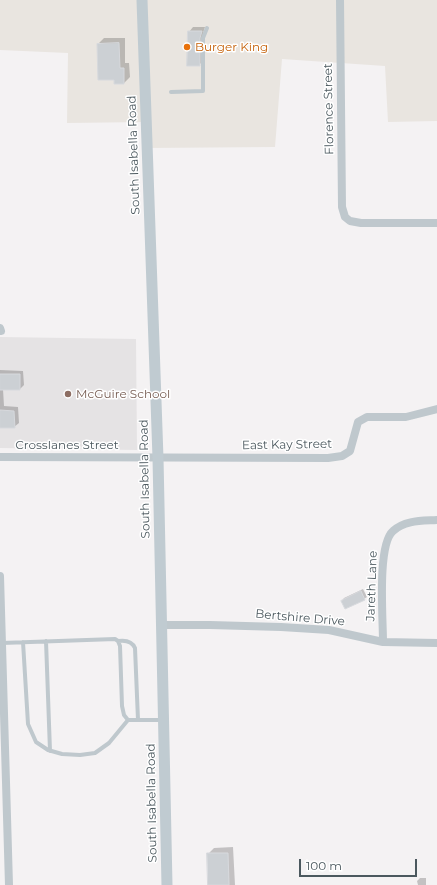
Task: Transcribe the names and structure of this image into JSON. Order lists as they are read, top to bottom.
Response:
{
  "streets": {
    "main road": ["South Isabella Road"],
    "street": [
      "Florence Street",
      "Crosslanes Street",
      "East Kay Street",
      "Jareth Lane",
      "Bertshire Drive"
    ]
  },
  "crossings": [
    ["South Isabella Road", "Crosslanes Street"],
    ["South Isabella Road", "East Kay Street"],
    ["South Isabella Road", "Bertshire Drive"],
    ["Crosslanes Street", "East Kay Street"],
    ["Jareth Lane", "Bertshire Drive"]
  ],
  "places": ["Burger King", "McGuire School"],
  "scale_bar": "100 m"
}
